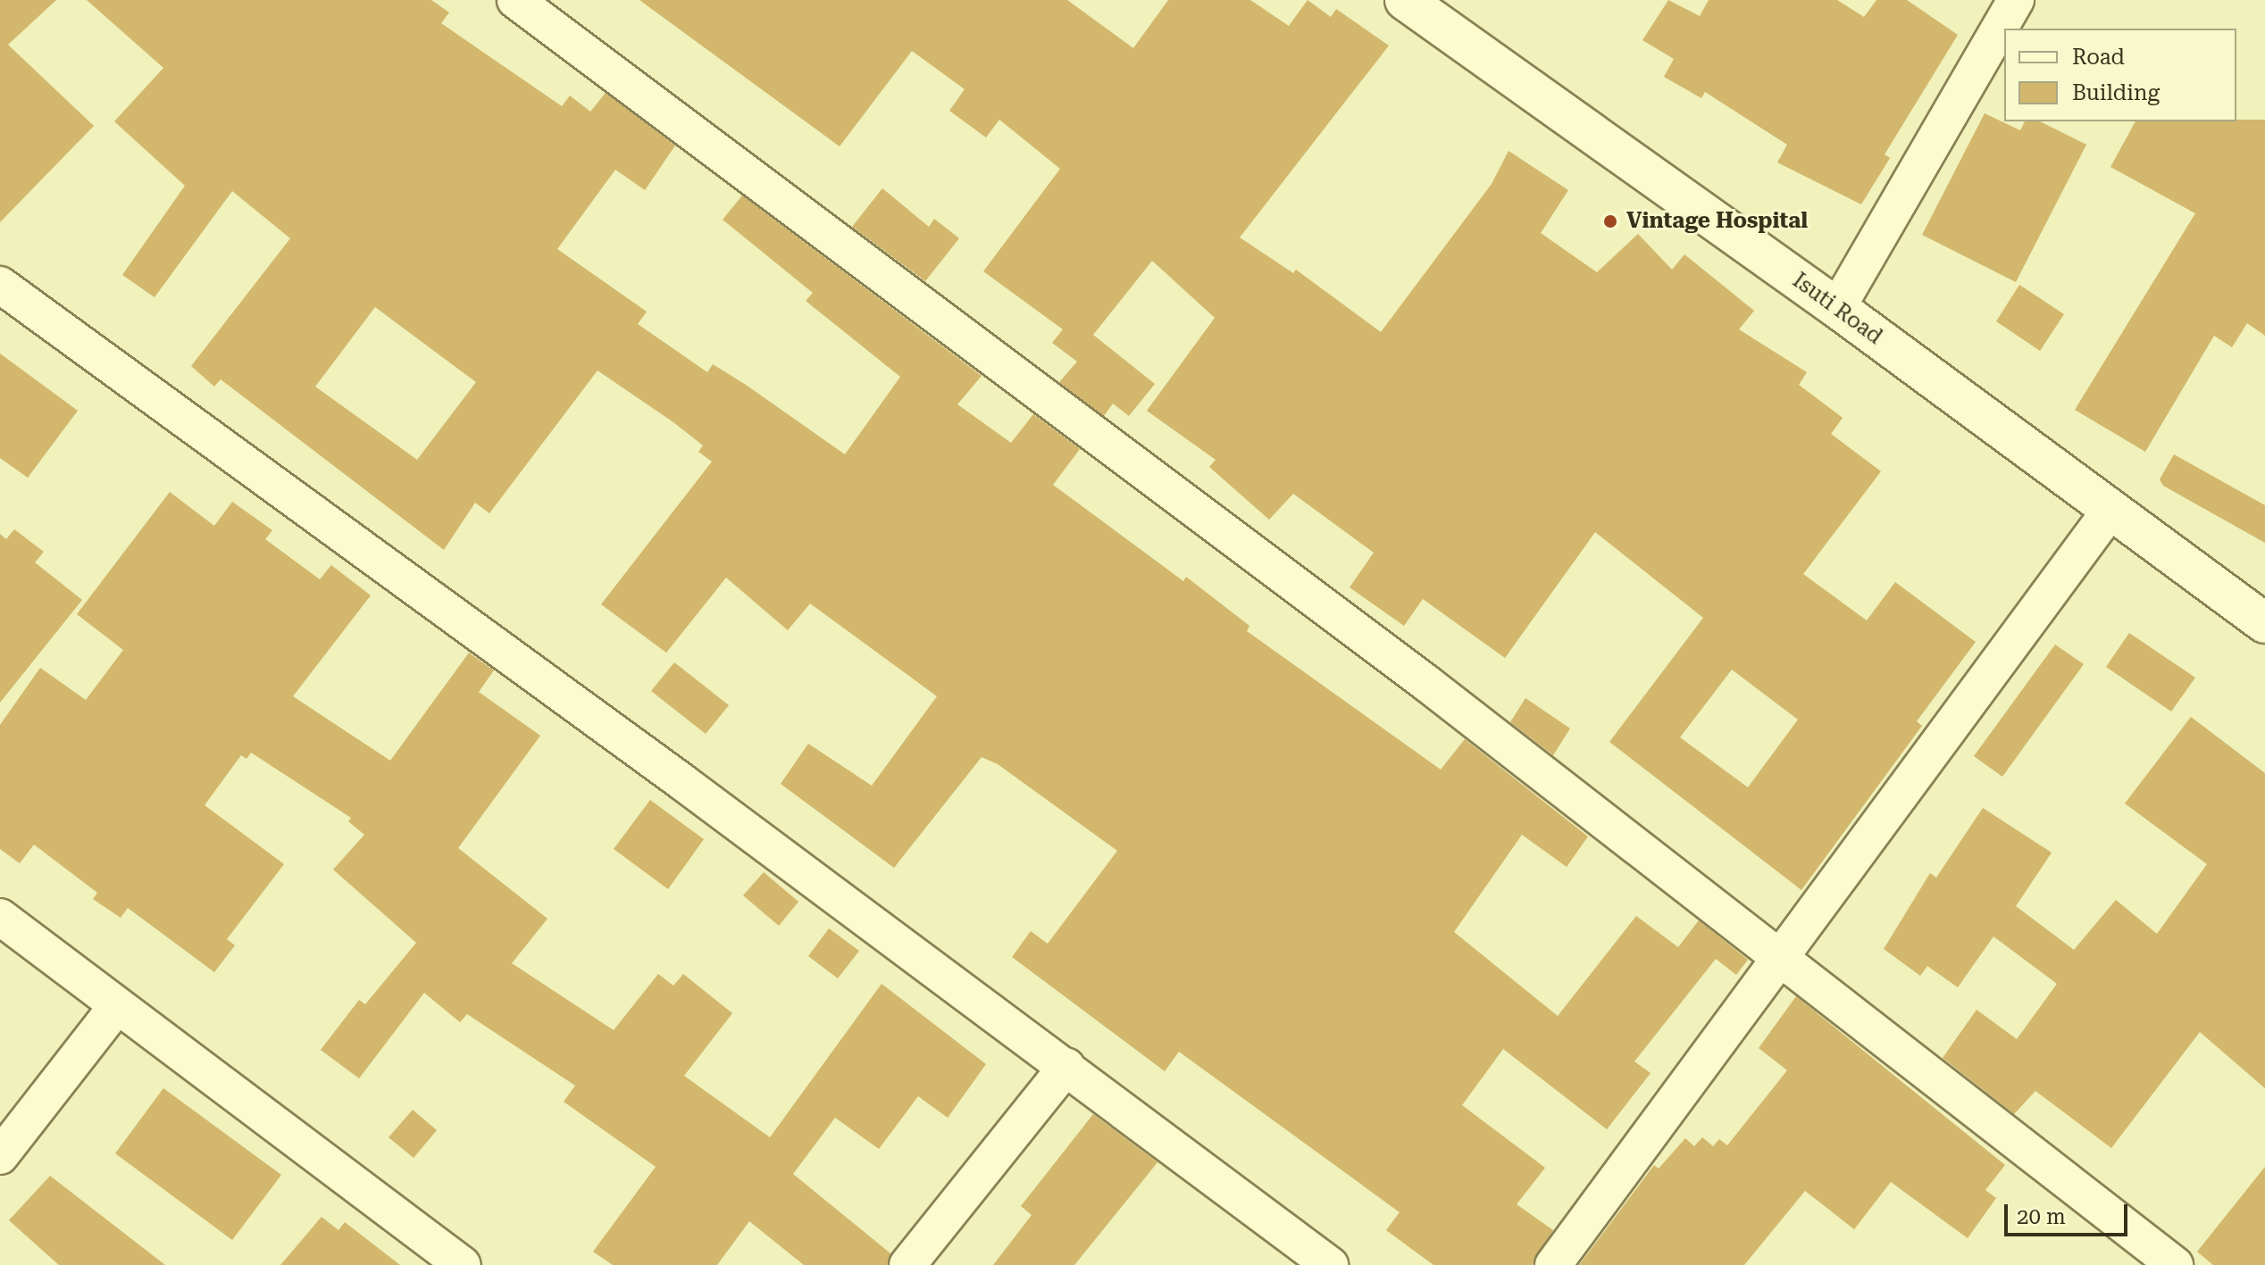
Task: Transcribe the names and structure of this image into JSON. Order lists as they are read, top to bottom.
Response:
{
  "streets": {
    "street": ["Isuti Road"]
  },
  "places": ["Vintage Hospital"],
  "legend": ["Road", "Building"],
  "scale_bar": "20 m"
}
